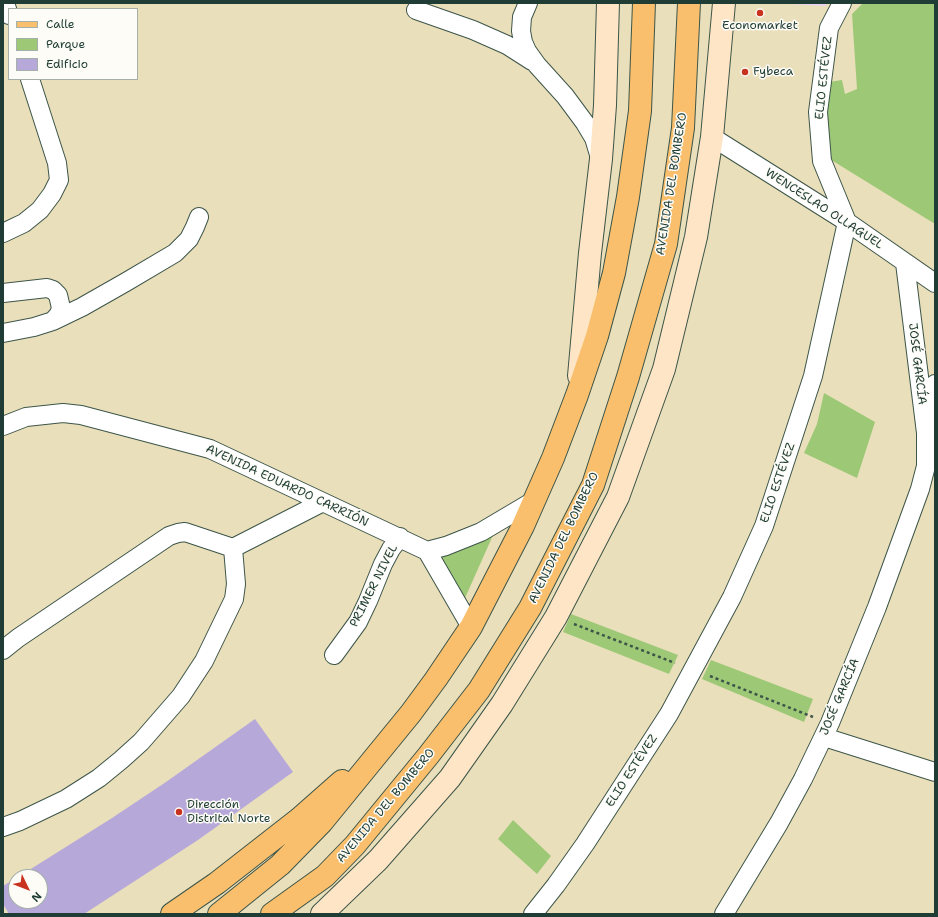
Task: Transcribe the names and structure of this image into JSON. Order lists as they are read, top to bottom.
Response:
{
  "streets": {
    "main road": ["AVENIDA DEL BOMBERO"],
    "street": [
      "ELIO ESTÉVEZ",
      "WENCESLAO OLLAGUEL",
      "JOSÉ GARCÍA",
      "AVENIDA EDUARDO CARRIÓN",
      "PRIMER NIVEL"
    ]
  },
  "crossings": [
    ["ELIO ESTÉVEZ", "WENCESLAO OLLAGUEL"],
    ["WENCESLAO OLLAGUEL", "JOSÉ GARCÍA"],
    ["AVENIDA EDUARDO CARRIÓN", "PRIMER NIVEL"]
  ],
  "places": ["Economarket", "Fybeca", "Dirección Distrital Norte"],
  "legend": ["Calle", "Parque", "Edificio"],
  "north": "bottom right"
}
